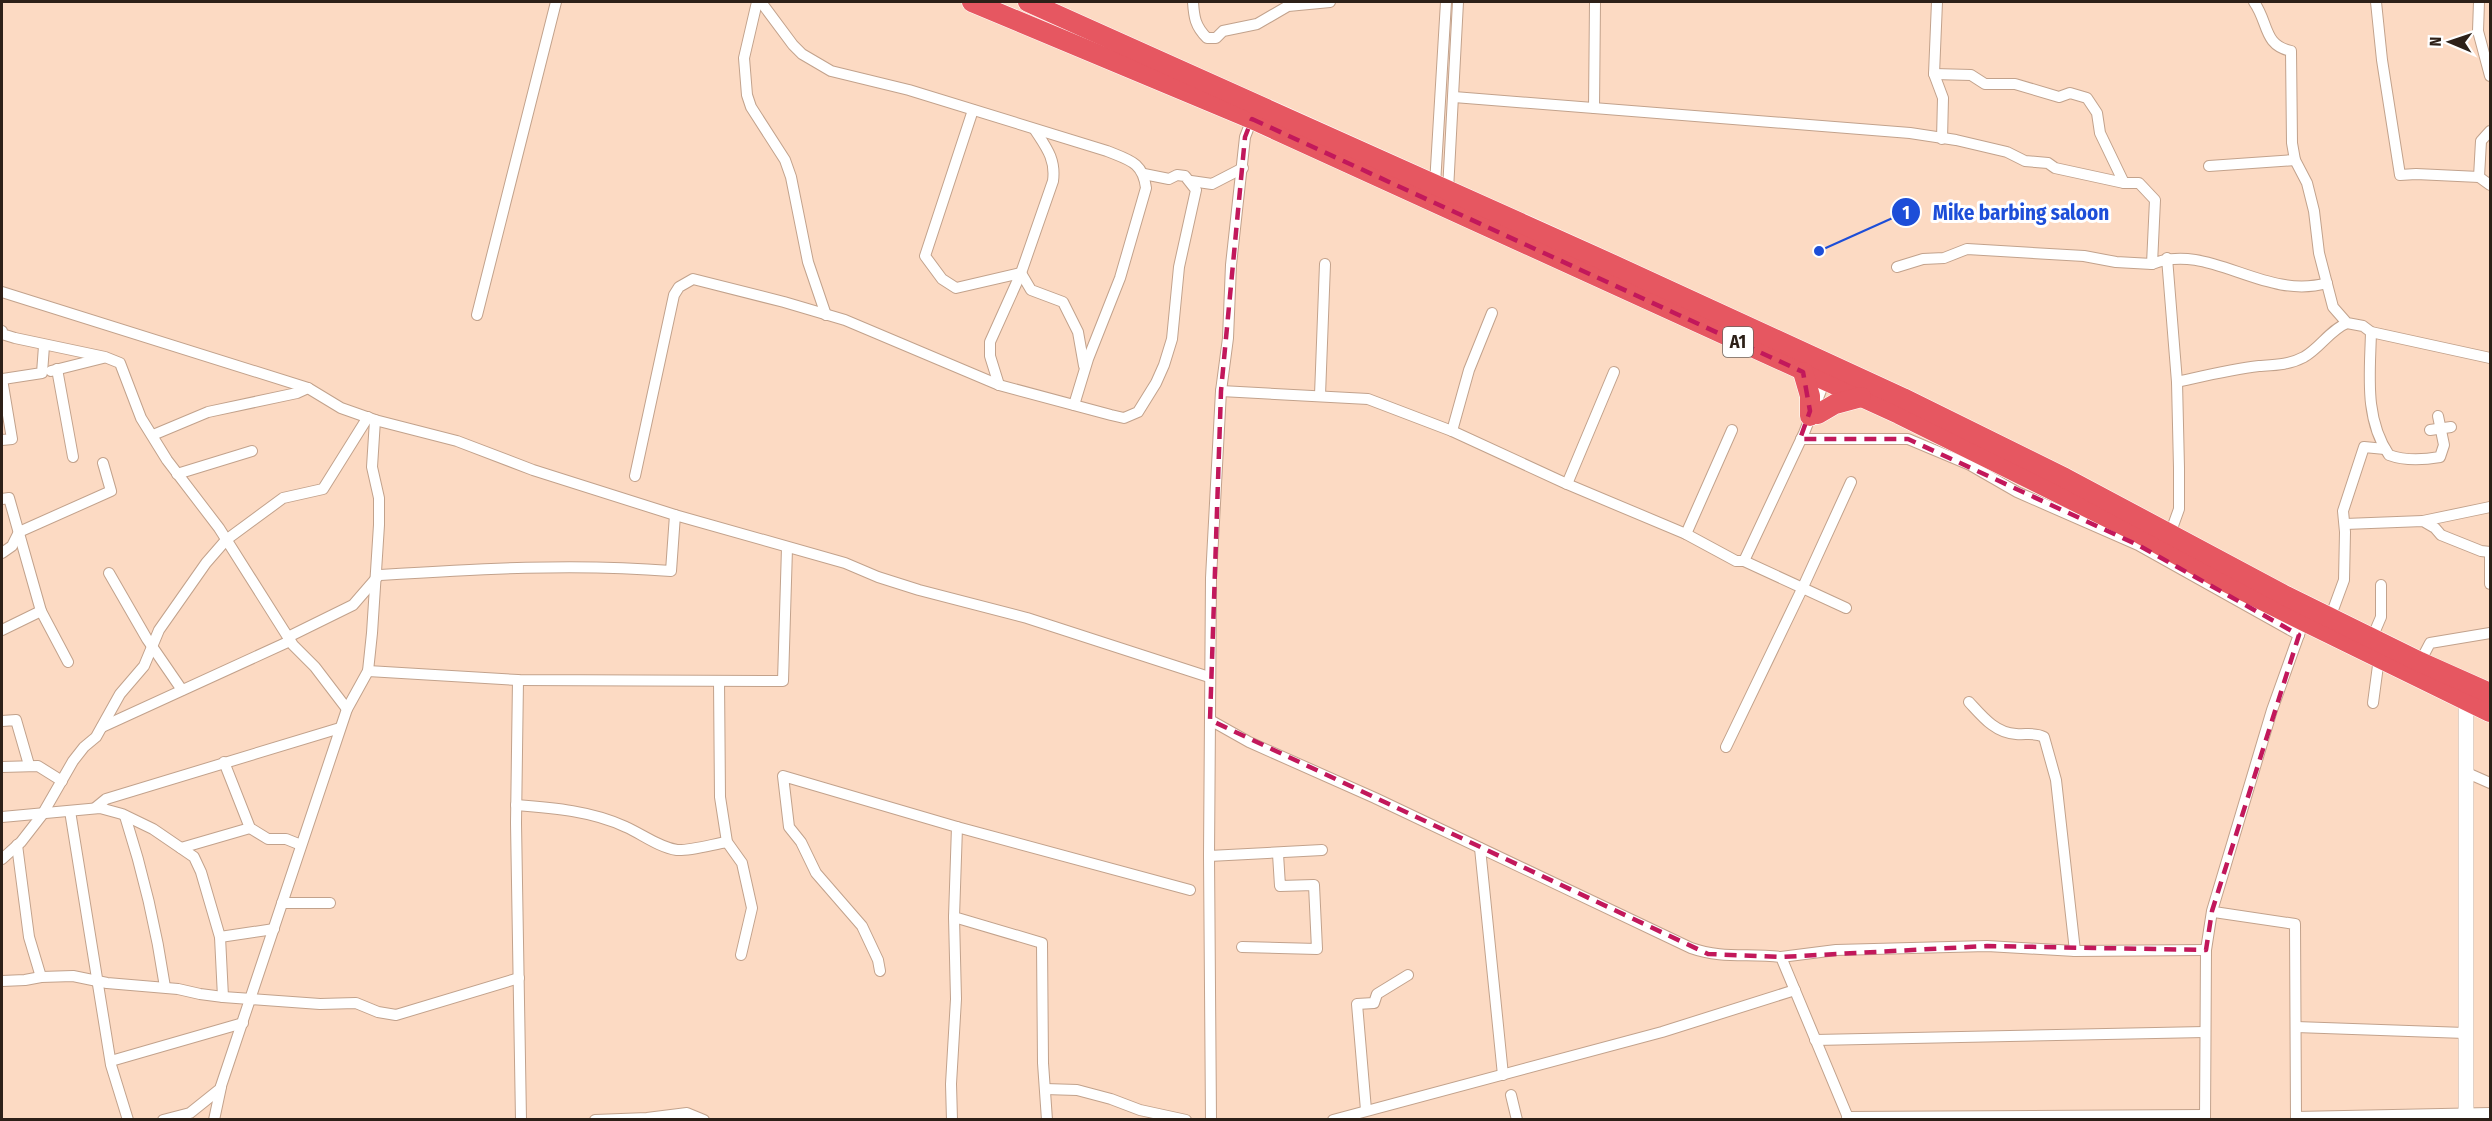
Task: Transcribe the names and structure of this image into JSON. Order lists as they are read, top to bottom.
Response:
{
  "streets": {
    "highway": ["A1"]
  },
  "places": ["Mike barbing saloon"],
  "north": "left"
}
